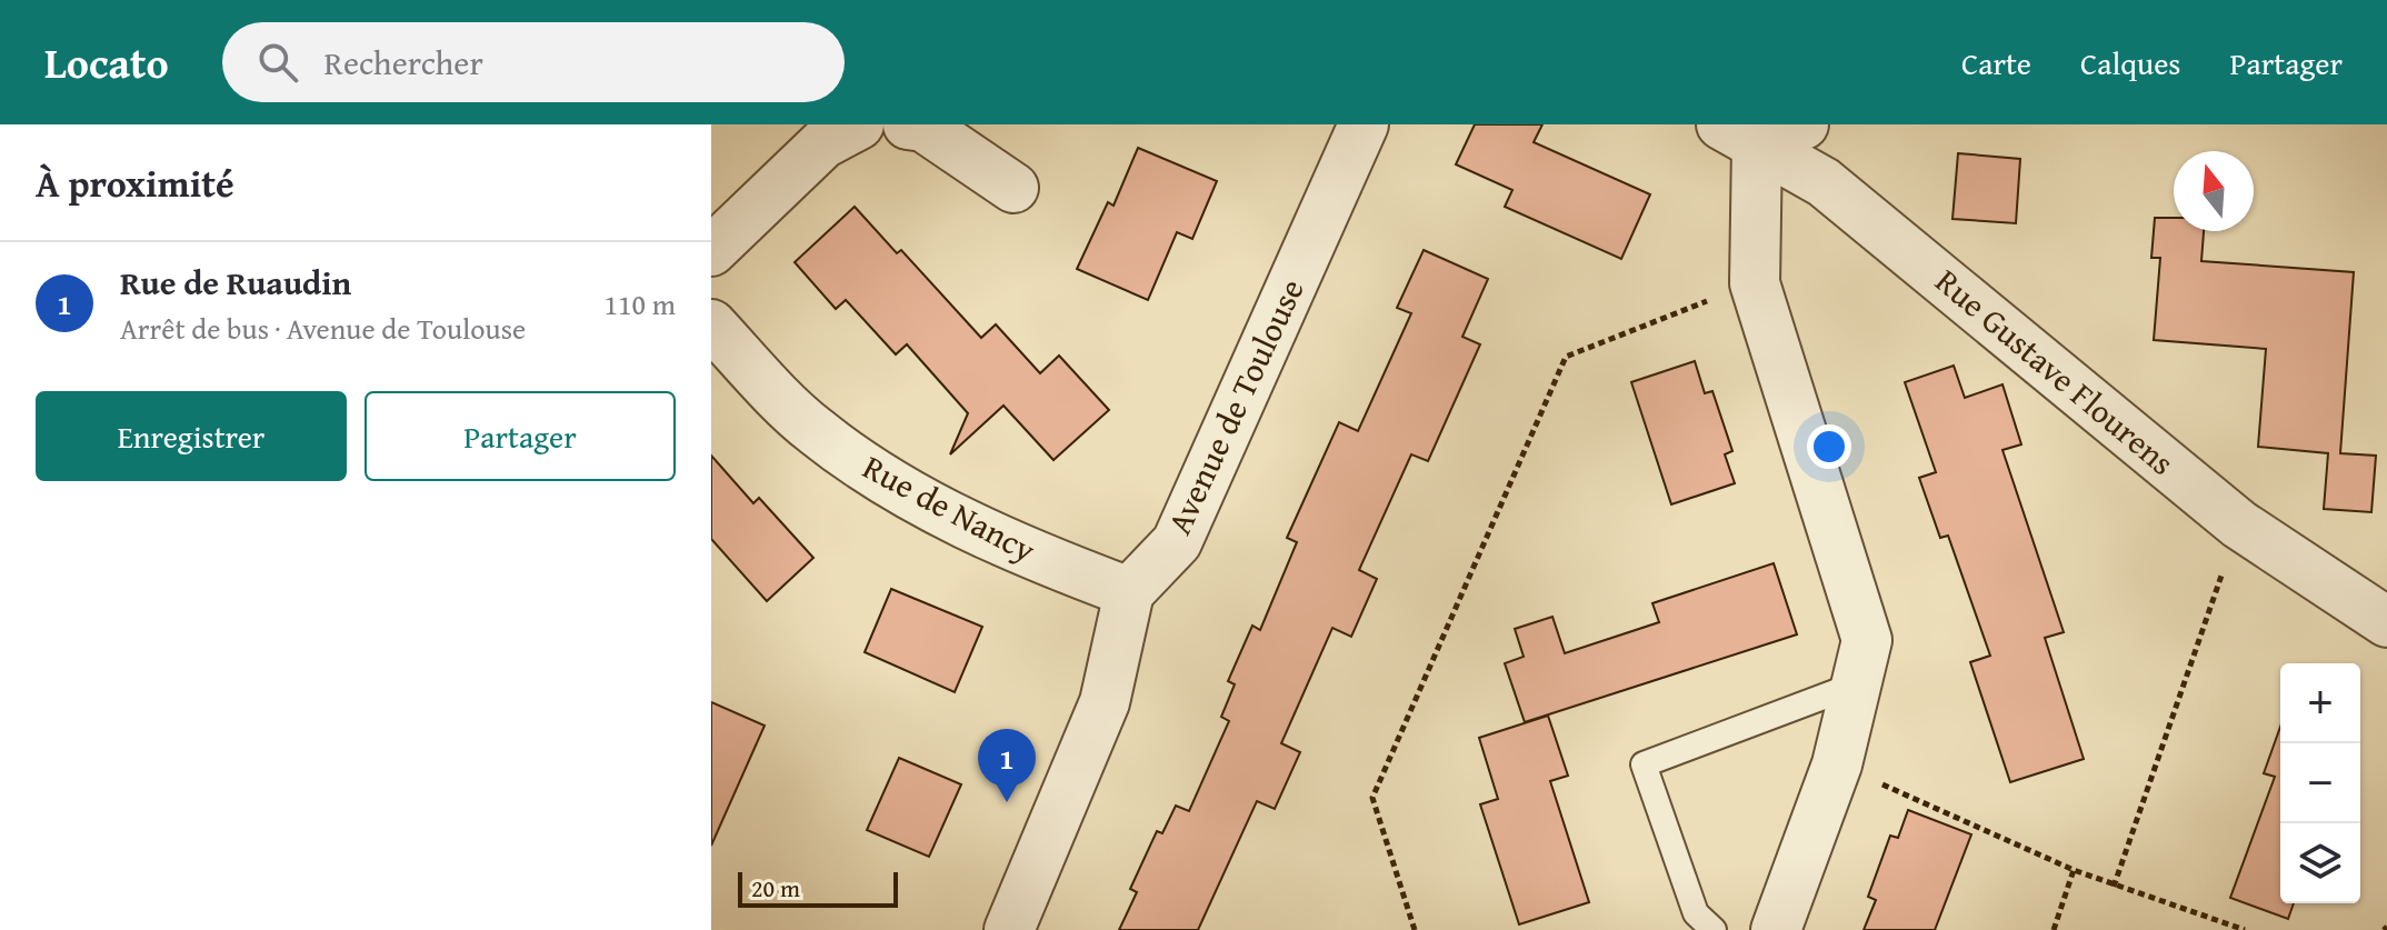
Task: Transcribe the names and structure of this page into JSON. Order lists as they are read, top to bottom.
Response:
{
  "streets": {
    "street": ["Rue Gustave Flourens", "Avenue de Toulouse", "Rue de Nancy"]
  },
  "crossings": [
    ["Avenue de Toulouse", "Rue de Nancy"]
  ],
  "scale_bar": "20 m",
  "north": "top",
  "page": {
    "header": "Locato",
    "search": "Rechercher",
    "nav": ["Carte", "Calques", "Partager"],
    "heading": "À proximité",
    "list": [
      {
        "mark": "1",
        "name": "Rue de Ruaudin",
        "note": "Arrêt de bus · Avenue de Toulouse",
        "value": "110 m"
      }
    ],
    "buttons": ["Enregistrer", "Partager"],
    "map_buttons": ["+", "−"],
    "pins": "1",
    "scale": "20 m"
  }
}
